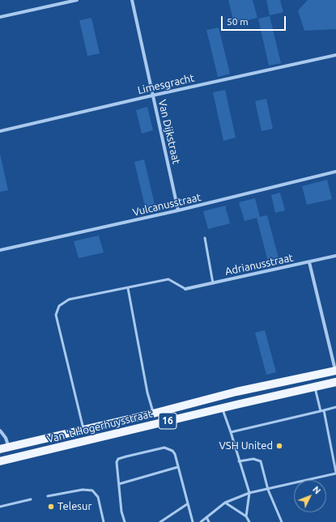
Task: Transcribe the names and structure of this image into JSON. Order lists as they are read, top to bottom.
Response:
{
  "streets": {
    "main road": ["16", "Van 't Hogerhuysstraat"],
    "street": [
      "Limesgracht",
      "Van Dijkstraat",
      "Vulcanusstraat",
      "Adrianusstraat"
    ]
  },
  "crossings": [
    ["Limesgracht", "Van Dijkstraat"],
    ["Van Dijkstraat", "Vulcanusstraat"]
  ],
  "places": ["VSH United", "Telesur"],
  "scale_bar": "50 m",
  "north": "top right"
}
